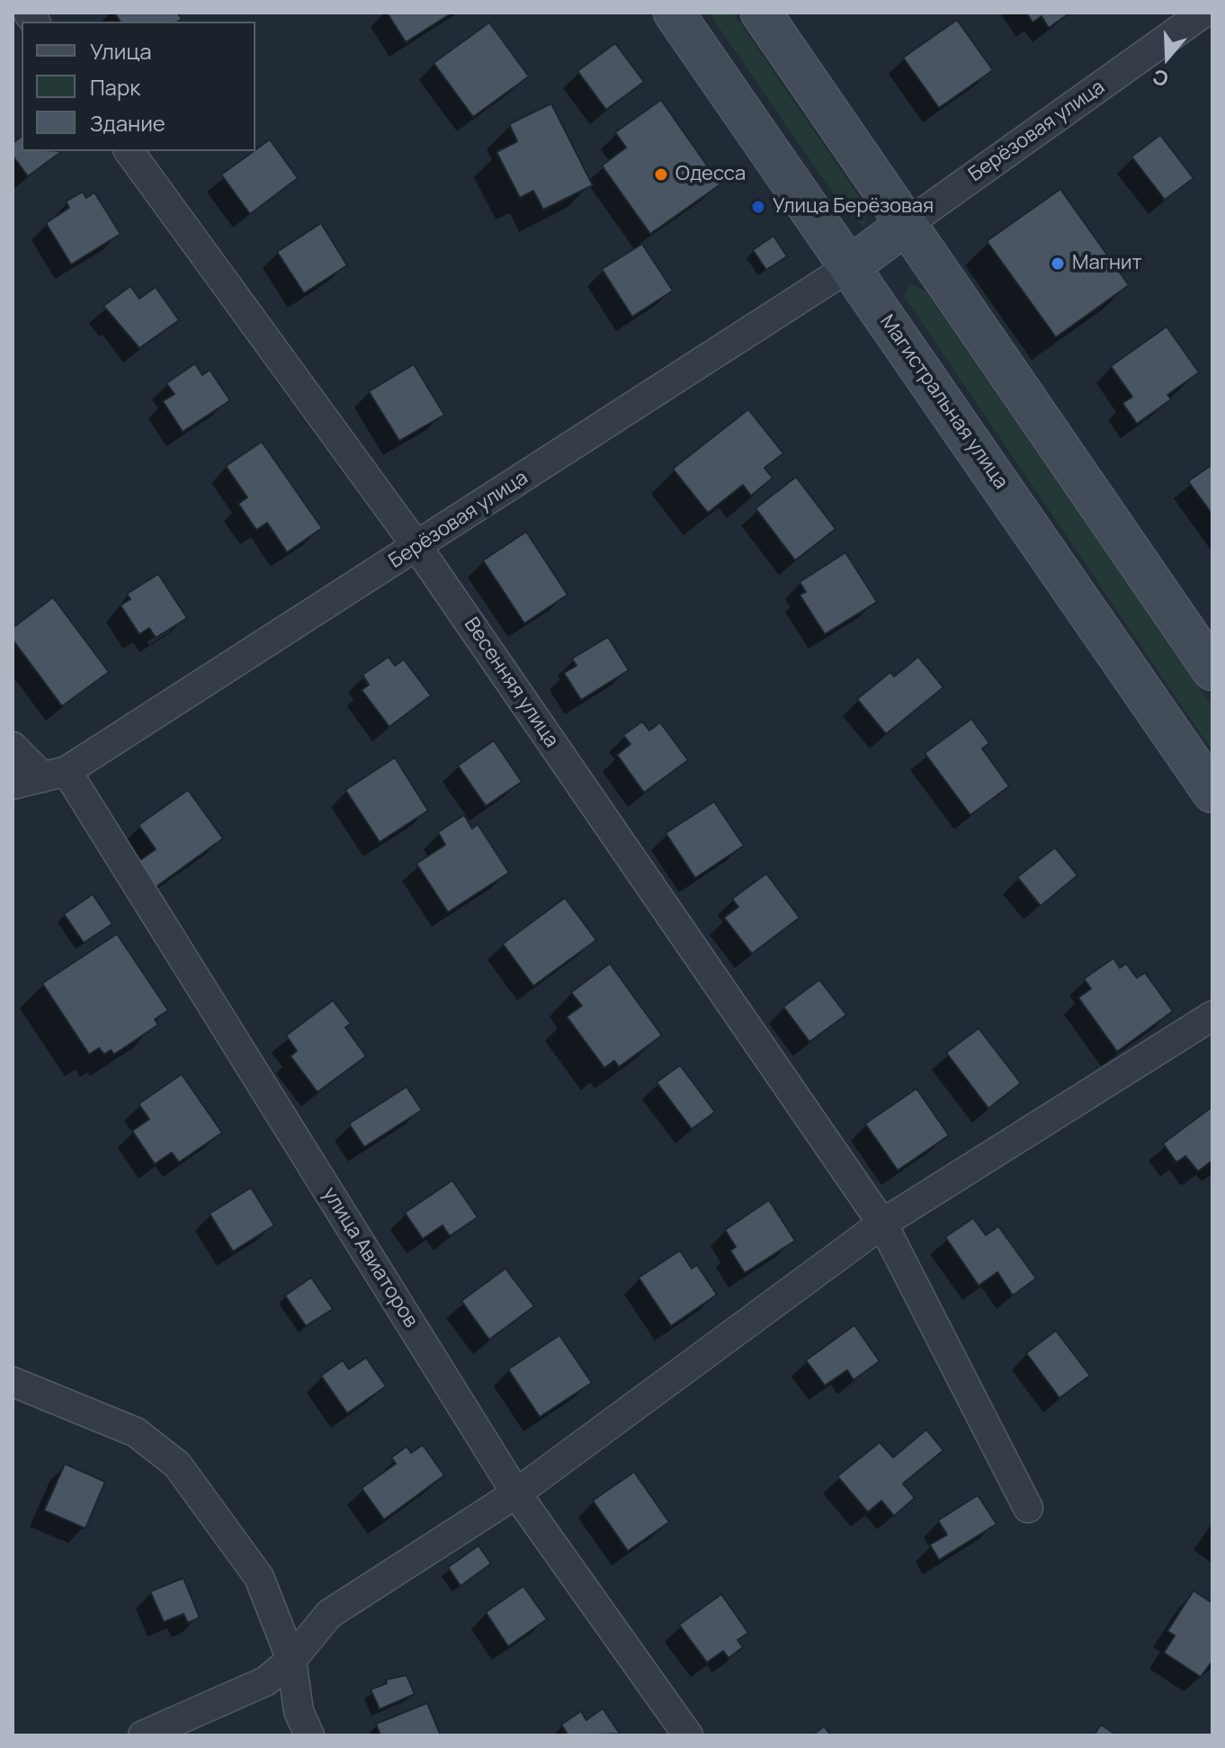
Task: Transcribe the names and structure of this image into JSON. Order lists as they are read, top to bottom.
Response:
{
  "streets": {
    "main road": ["Магистральная улица"],
    "street": ["Берёзовая улица", "Весенняя улица", "улица Авиаторов"]
  },
  "crossings": [
    ["Берёзовая улица", "Магистральная улица"],
    ["Берёзовая улица", "Весенняя улица"],
    ["Берёзовая улица", "улица Авиаторов"]
  ],
  "places": ["Одесса", "Улица Берёзовая", "Магнит"],
  "legend": ["Улица", "Парк", "Здание"],
  "north": "bottom"
}
